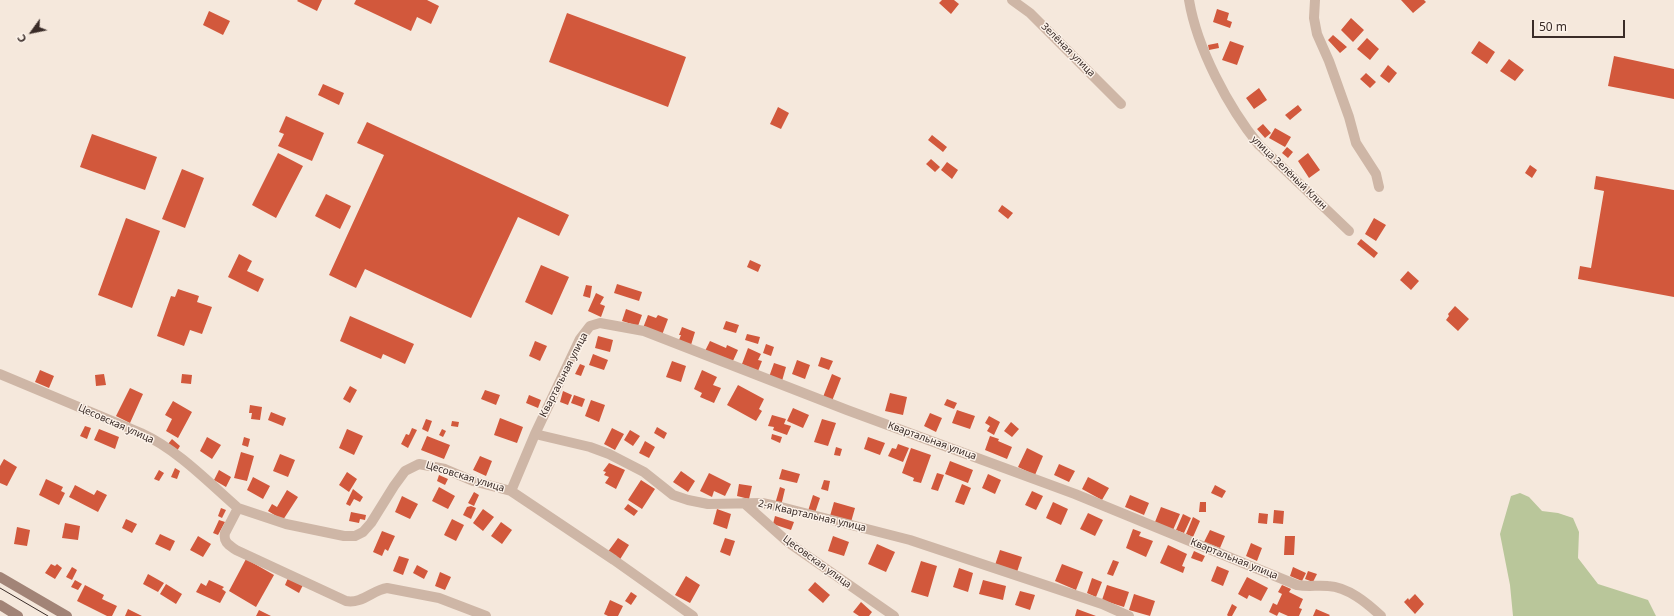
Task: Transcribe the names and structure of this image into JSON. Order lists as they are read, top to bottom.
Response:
{
  "streets": {
    "street": [
      "Зелёная улица",
      "улица Зелёный Клин",
      "Квартальная улица",
      "Цесовская улица",
      "2-я Квартальная улица"
    ]
  },
  "crossings": [
    ["Квартальная улица", "2-я Квартальная улица"],
    ["Цесовская улица", "2-я Квартальная улица"]
  ],
  "scale_bar": "50 m",
  "north": "bottom left"
}
